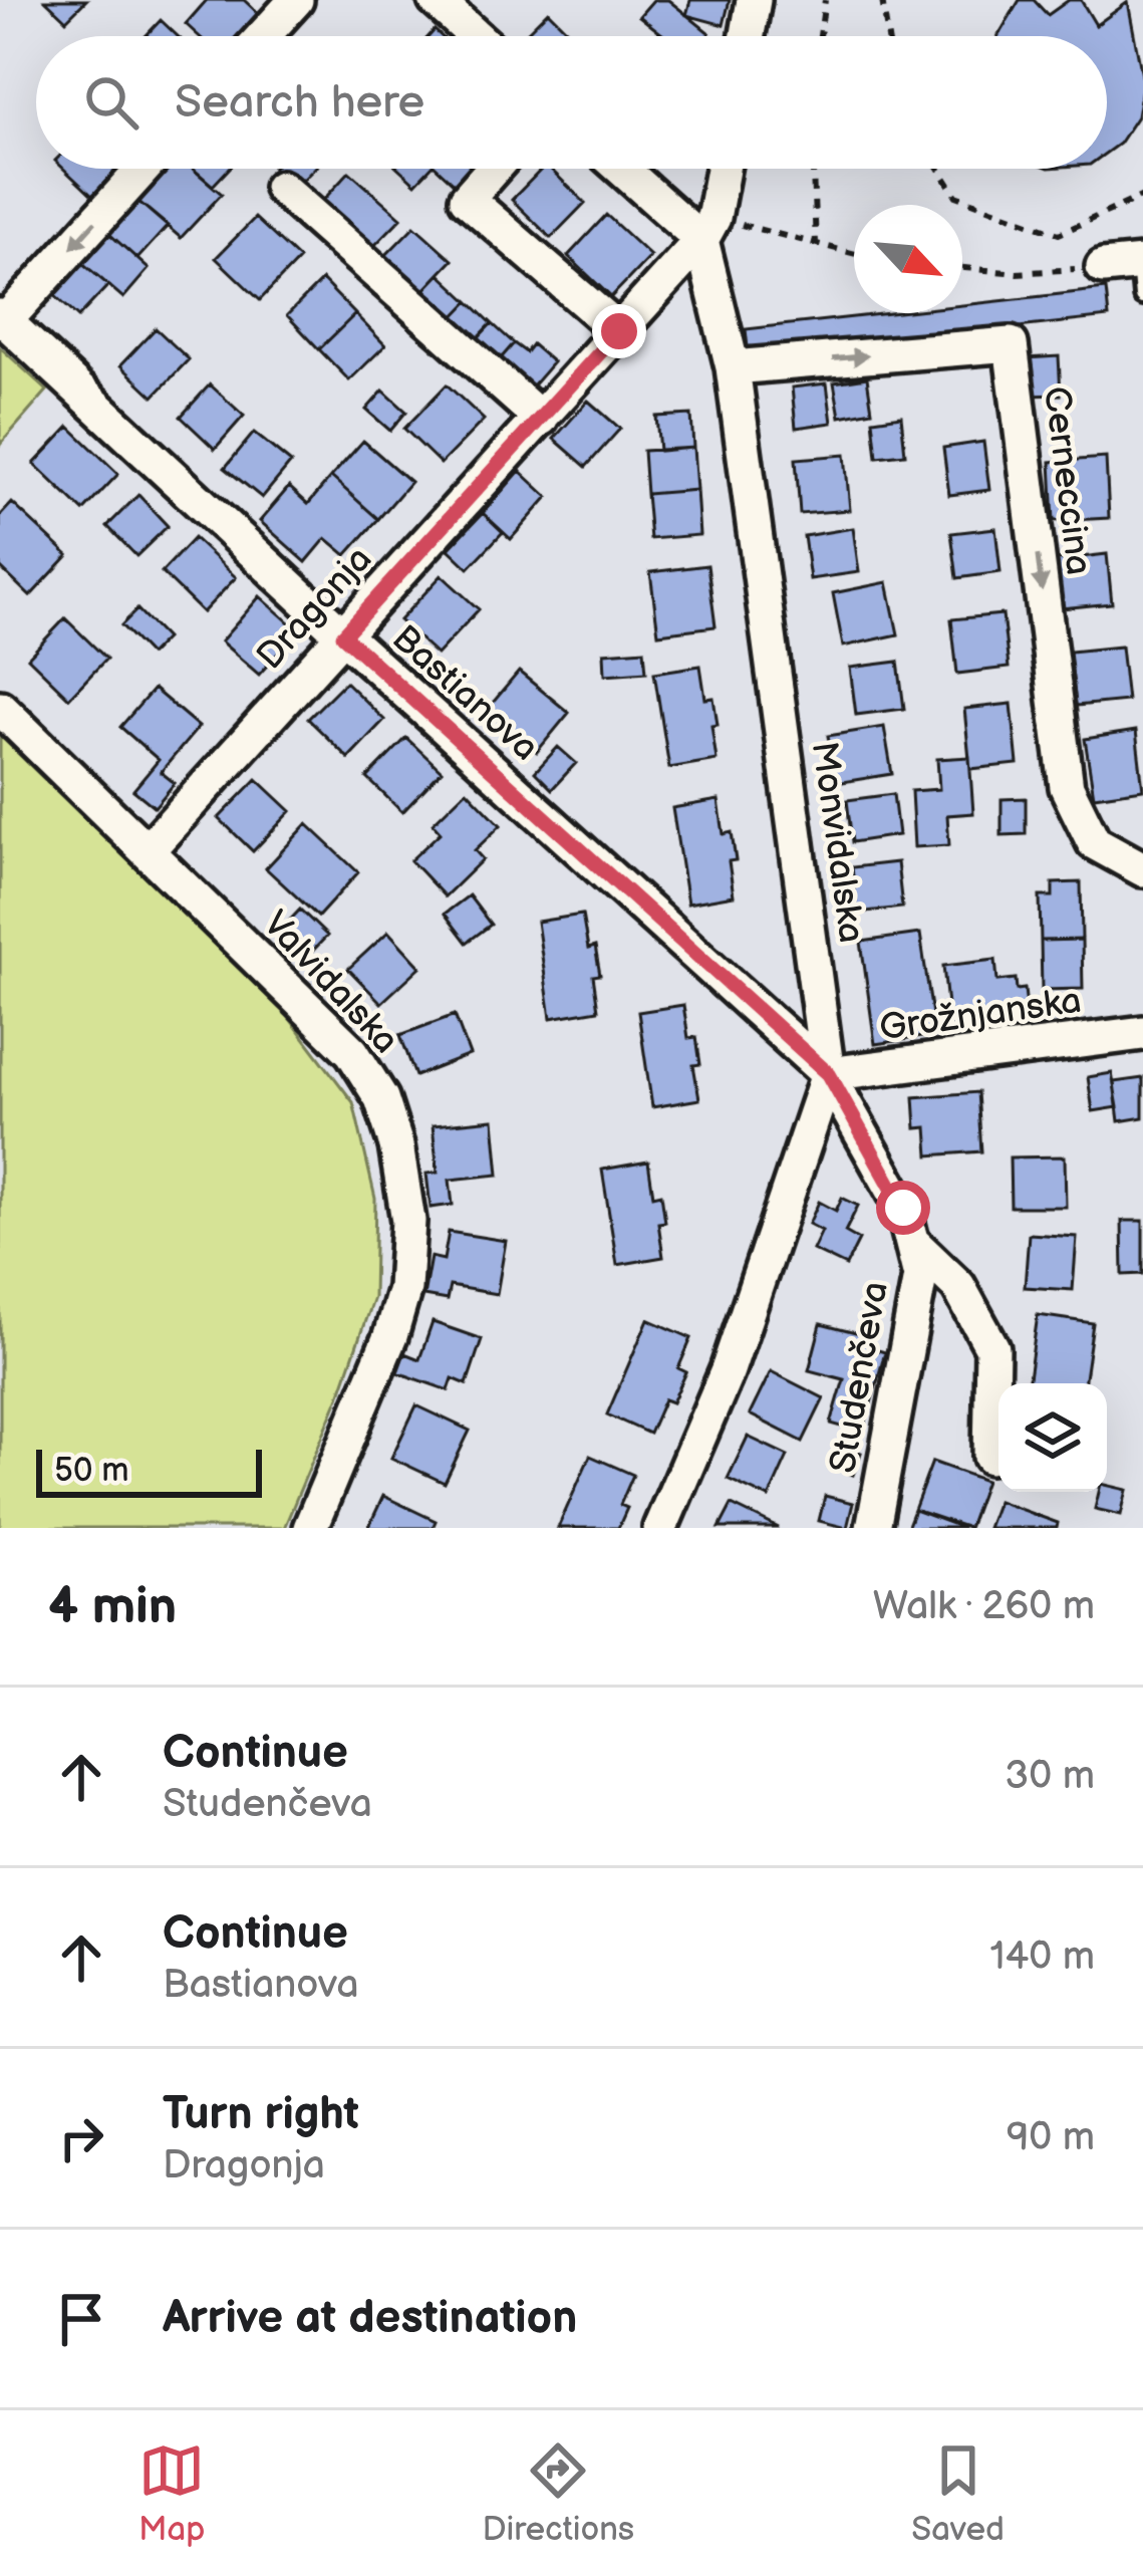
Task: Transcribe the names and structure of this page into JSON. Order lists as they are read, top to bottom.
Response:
{
  "streets": {
    "street": [
      "Cerneccina",
      "Dragonja",
      "Bastianova",
      "Monvidalska",
      "Valvidalska",
      "Grožnjanska",
      "Studenčeva"
    ]
  },
  "crossings": [
    ["Cerneccina", "Monvidalska"],
    ["Dragonja", "Bastianova"],
    ["Dragonja", "Monvidalska"],
    ["Dragonja", "Valvidalska"],
    ["Bastianova", "Monvidalska"],
    ["Bastianova", "Grožnjanska"],
    ["Bastianova", "Studenčeva"],
    ["Monvidalska", "Grožnjanska"],
    ["Monvidalska", "Studenčeva"],
    ["Grožnjanska", "Studenčeva"]
  ],
  "scale_bar": "50 m",
  "north": "bottom right",
  "page": {
    "search": "Search here",
    "scale": "50 m",
    "heading": ["4 min", "Walk · 260 m"],
    "list": [
      ["Continue", "Studenčeva", "30 m"],
      ["Continue", "Bastianova", "140 m"],
      ["Turn right", "Dragonja", "90 m"],
      "Arrive at destination"
    ],
    "nav": ["Map", "Directions", "Saved"]
  }
}
